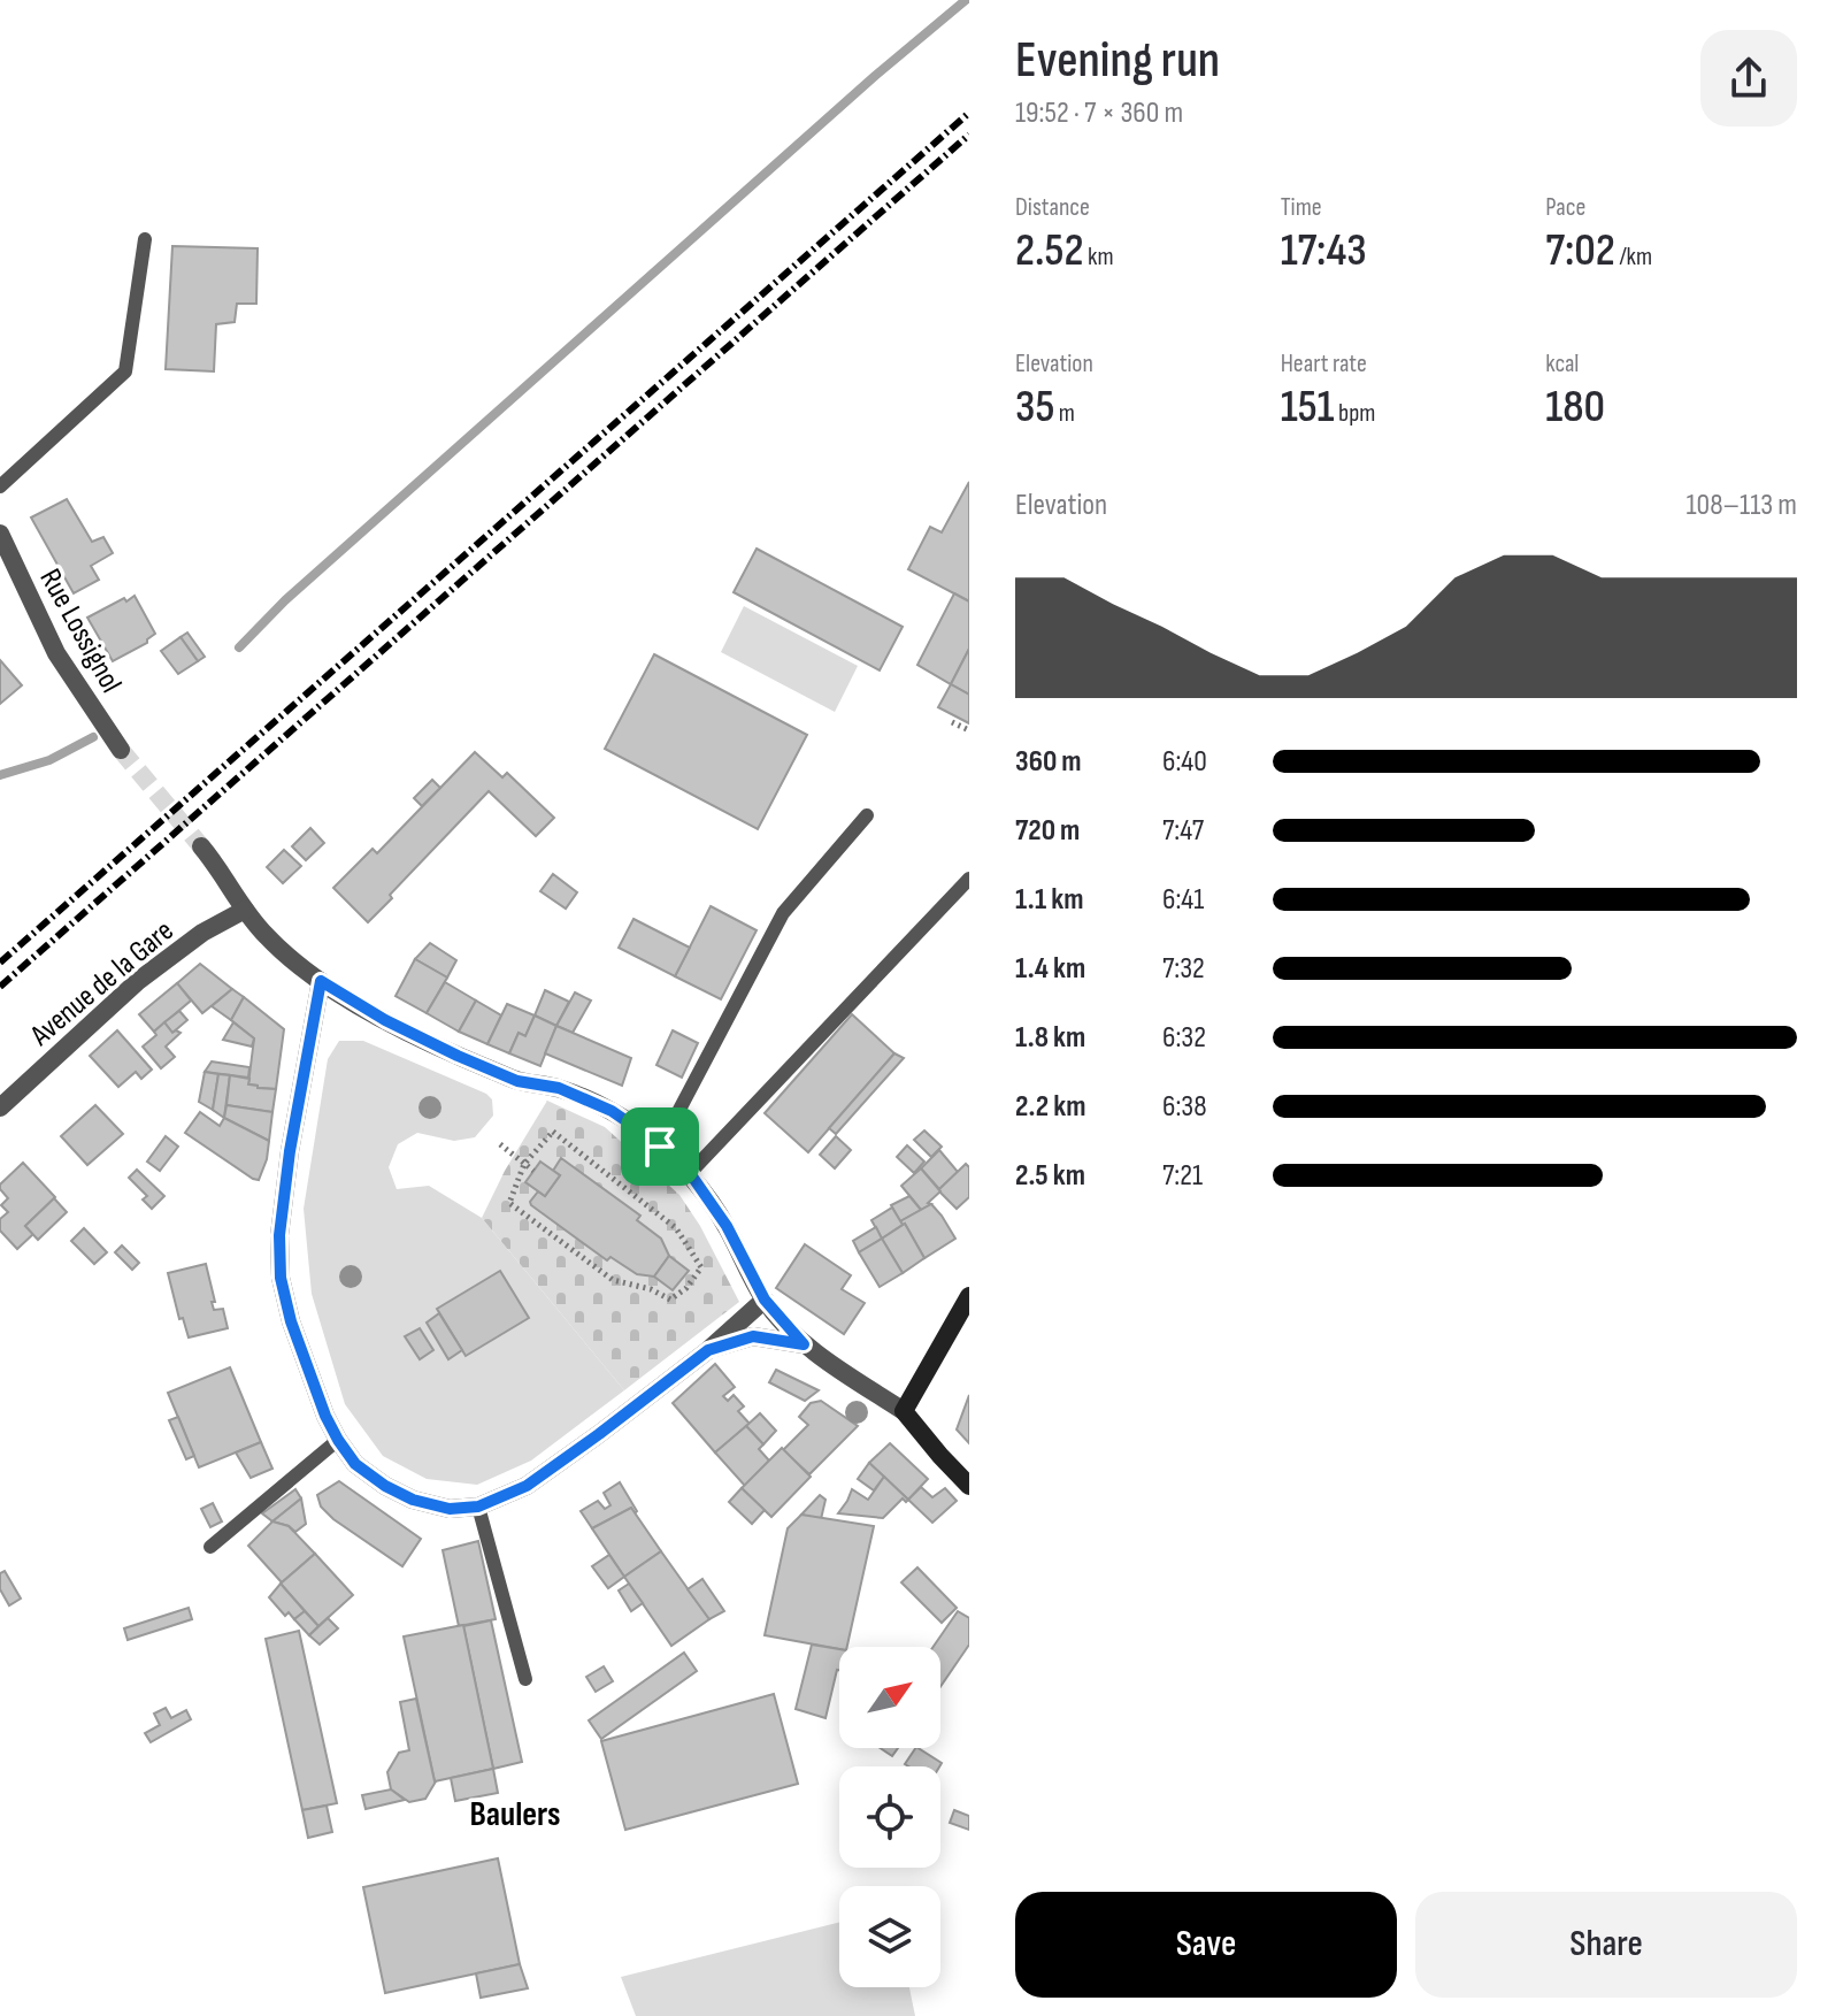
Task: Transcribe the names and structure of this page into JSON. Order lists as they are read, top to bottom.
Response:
{
  "streets": {
    "street": ["Rue Lossignol", "Avenue de la Gare"]
  },
  "districts": ["Baulers"],
  "north": "top right",
  "page": {
    "heading": ["Evening run", "19:52 · 7 × 360 m"],
    "stats": [
      ["Distance", "2.52 km"],
      ["Time", "17:43"],
      ["Pace", "7:02 /km"],
      ["Elevation", "35 m"],
      ["Heart rate", "151 bpm"],
      ["kcal", "180"]
    ],
    "chart": ["Elevation", "108–113 m"],
    "list": [
      {
        "name": "360 m",
        "note": "6:40"
      },
      {
        "name": "720 m",
        "note": "7:47"
      },
      {
        "name": "1.1 km",
        "note": "6:41"
      },
      {
        "name": "1.4 km",
        "note": "7:32"
      },
      {
        "name": "1.8 km",
        "note": "6:32"
      },
      {
        "name": "2.2 km",
        "note": "6:38"
      },
      {
        "name": "2.5 km",
        "note": "7:21"
      }
    ],
    "buttons": ["Save", "Share"]
  }
}
